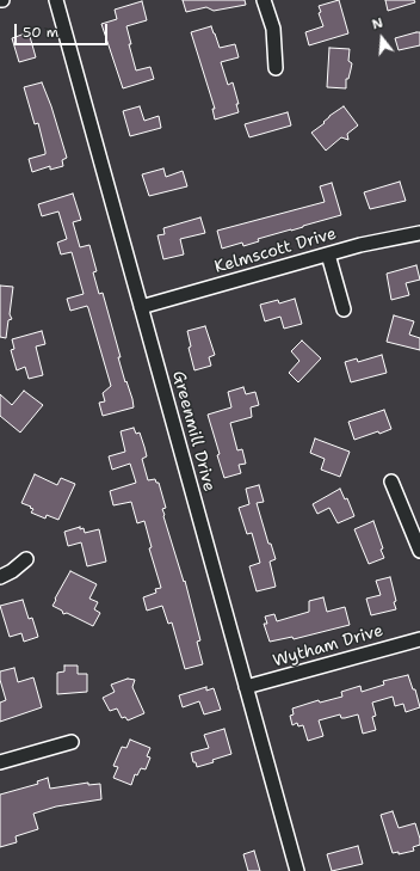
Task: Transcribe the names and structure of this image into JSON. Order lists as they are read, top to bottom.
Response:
{
  "streets": {
    "street": ["Kelmscott Drive", "Greenmill Drive", "Wytham Drive"]
  },
  "crossings": [
    ["Kelmscott Drive", "Greenmill Drive"],
    ["Greenmill Drive", "Wytham Drive"]
  ],
  "scale_bar": "50 m",
  "north": "top"
}
